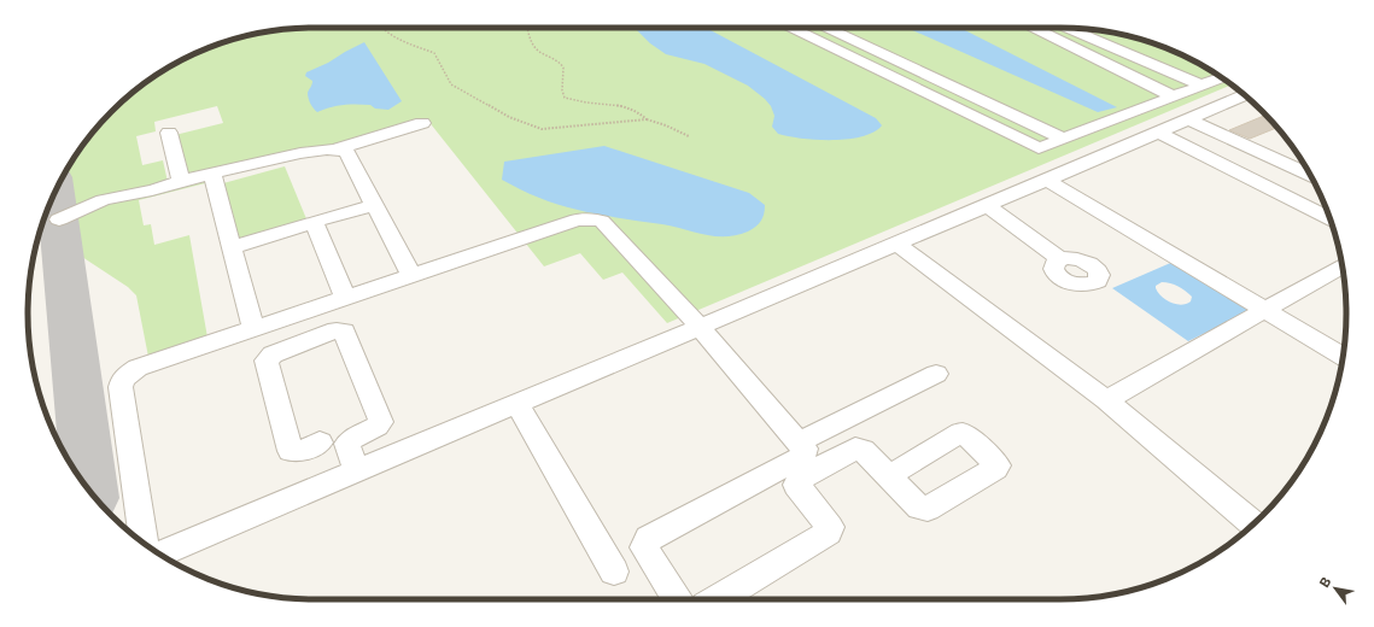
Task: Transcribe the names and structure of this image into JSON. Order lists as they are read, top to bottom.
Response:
{
  "north": "top left"
}
